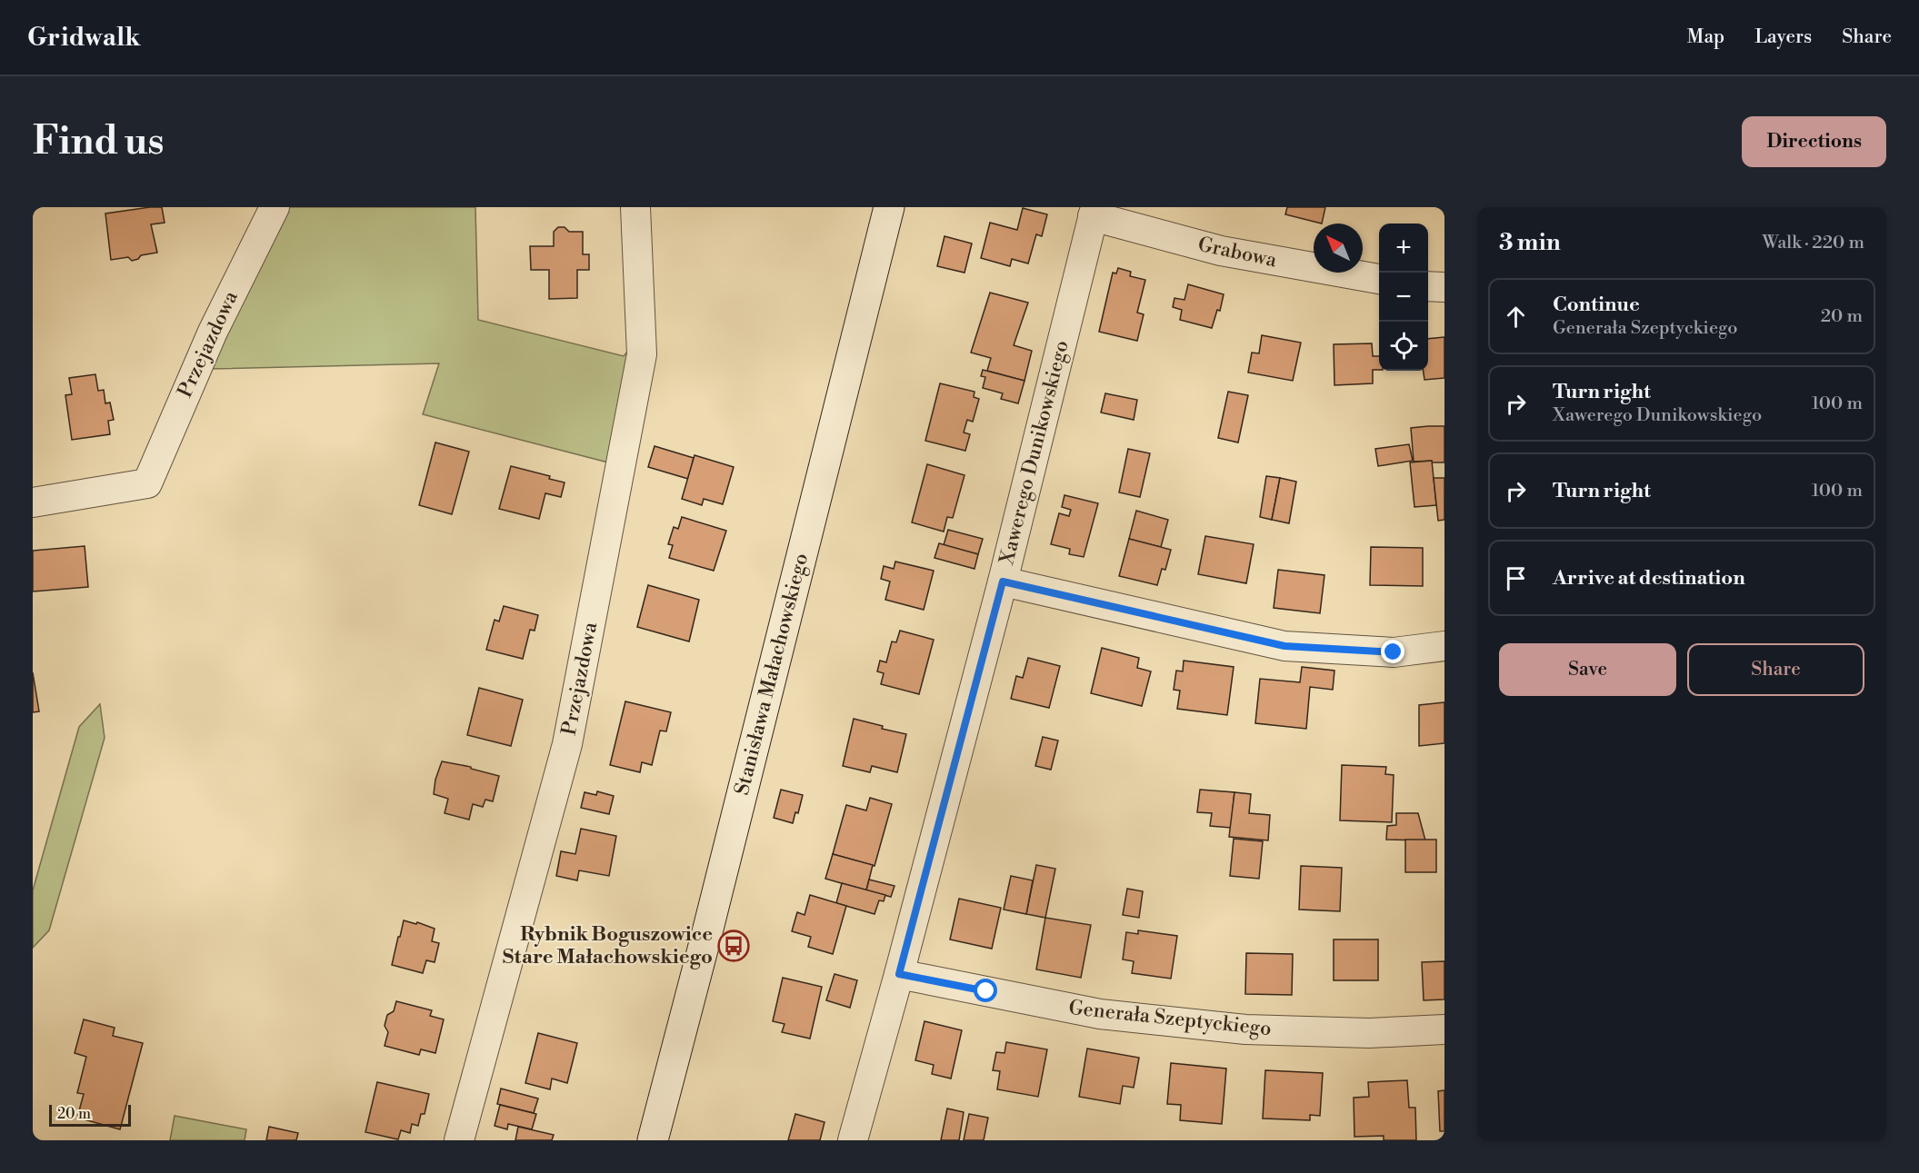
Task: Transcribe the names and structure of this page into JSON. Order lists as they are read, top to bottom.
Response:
{
  "streets": {
    "street": [
      "Grabowa",
      "Przejazdowa",
      "Xawerego Dunikowskiego",
      "Stanisława Małachowskiego",
      "Generała Szeptyckiego"
    ]
  },
  "crossings": [
    ["Grabowa", "Xawerego Dunikowskiego"],
    ["Xawerego Dunikowskiego", "Generała Szeptyckiego"]
  ],
  "places": {
    "bus stop": ["Rybnik Boguszowice Stare Małachowskiego"]
  },
  "scale_bar": "20 m",
  "north": "top left",
  "page": {
    "header": "Gridwalk",
    "nav": ["Map", "Layers", "Share"],
    "buttons": [
      "Directions",
      ["Save", "Share"]
    ],
    "title": "Find us",
    "heading": ["3 min", "Walk · 220 m"],
    "map_buttons": ["+", "−"],
    "list": [
      ["Continue", "Generała Szeptyckiego", "20 m"],
      ["Turn right", "Xawerego Dunikowskiego", "100 m"],
      ["Turn right", "100 m"],
      "Arrive at destination"
    ],
    "scale": "20 m"
  }
}
